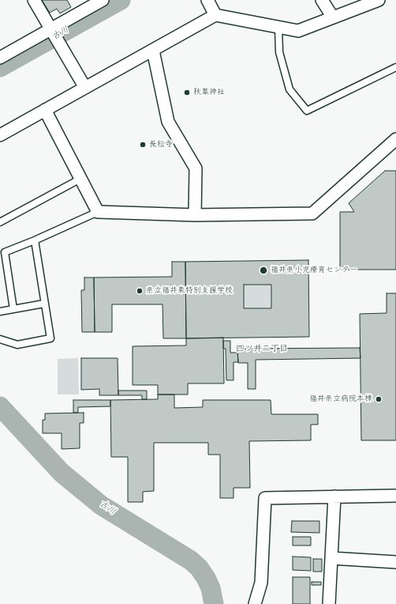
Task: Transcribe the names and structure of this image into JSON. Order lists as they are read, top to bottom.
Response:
{
  "districts": ["四ツ井二丁目"],
  "water": ["古川"],
  "places": [
    "秋葉神社",
    "長松寺",
    "福井県小児療育センター",
    "県立福井東特別支援学校",
    "福井県立病院本棟"
  ]
}
